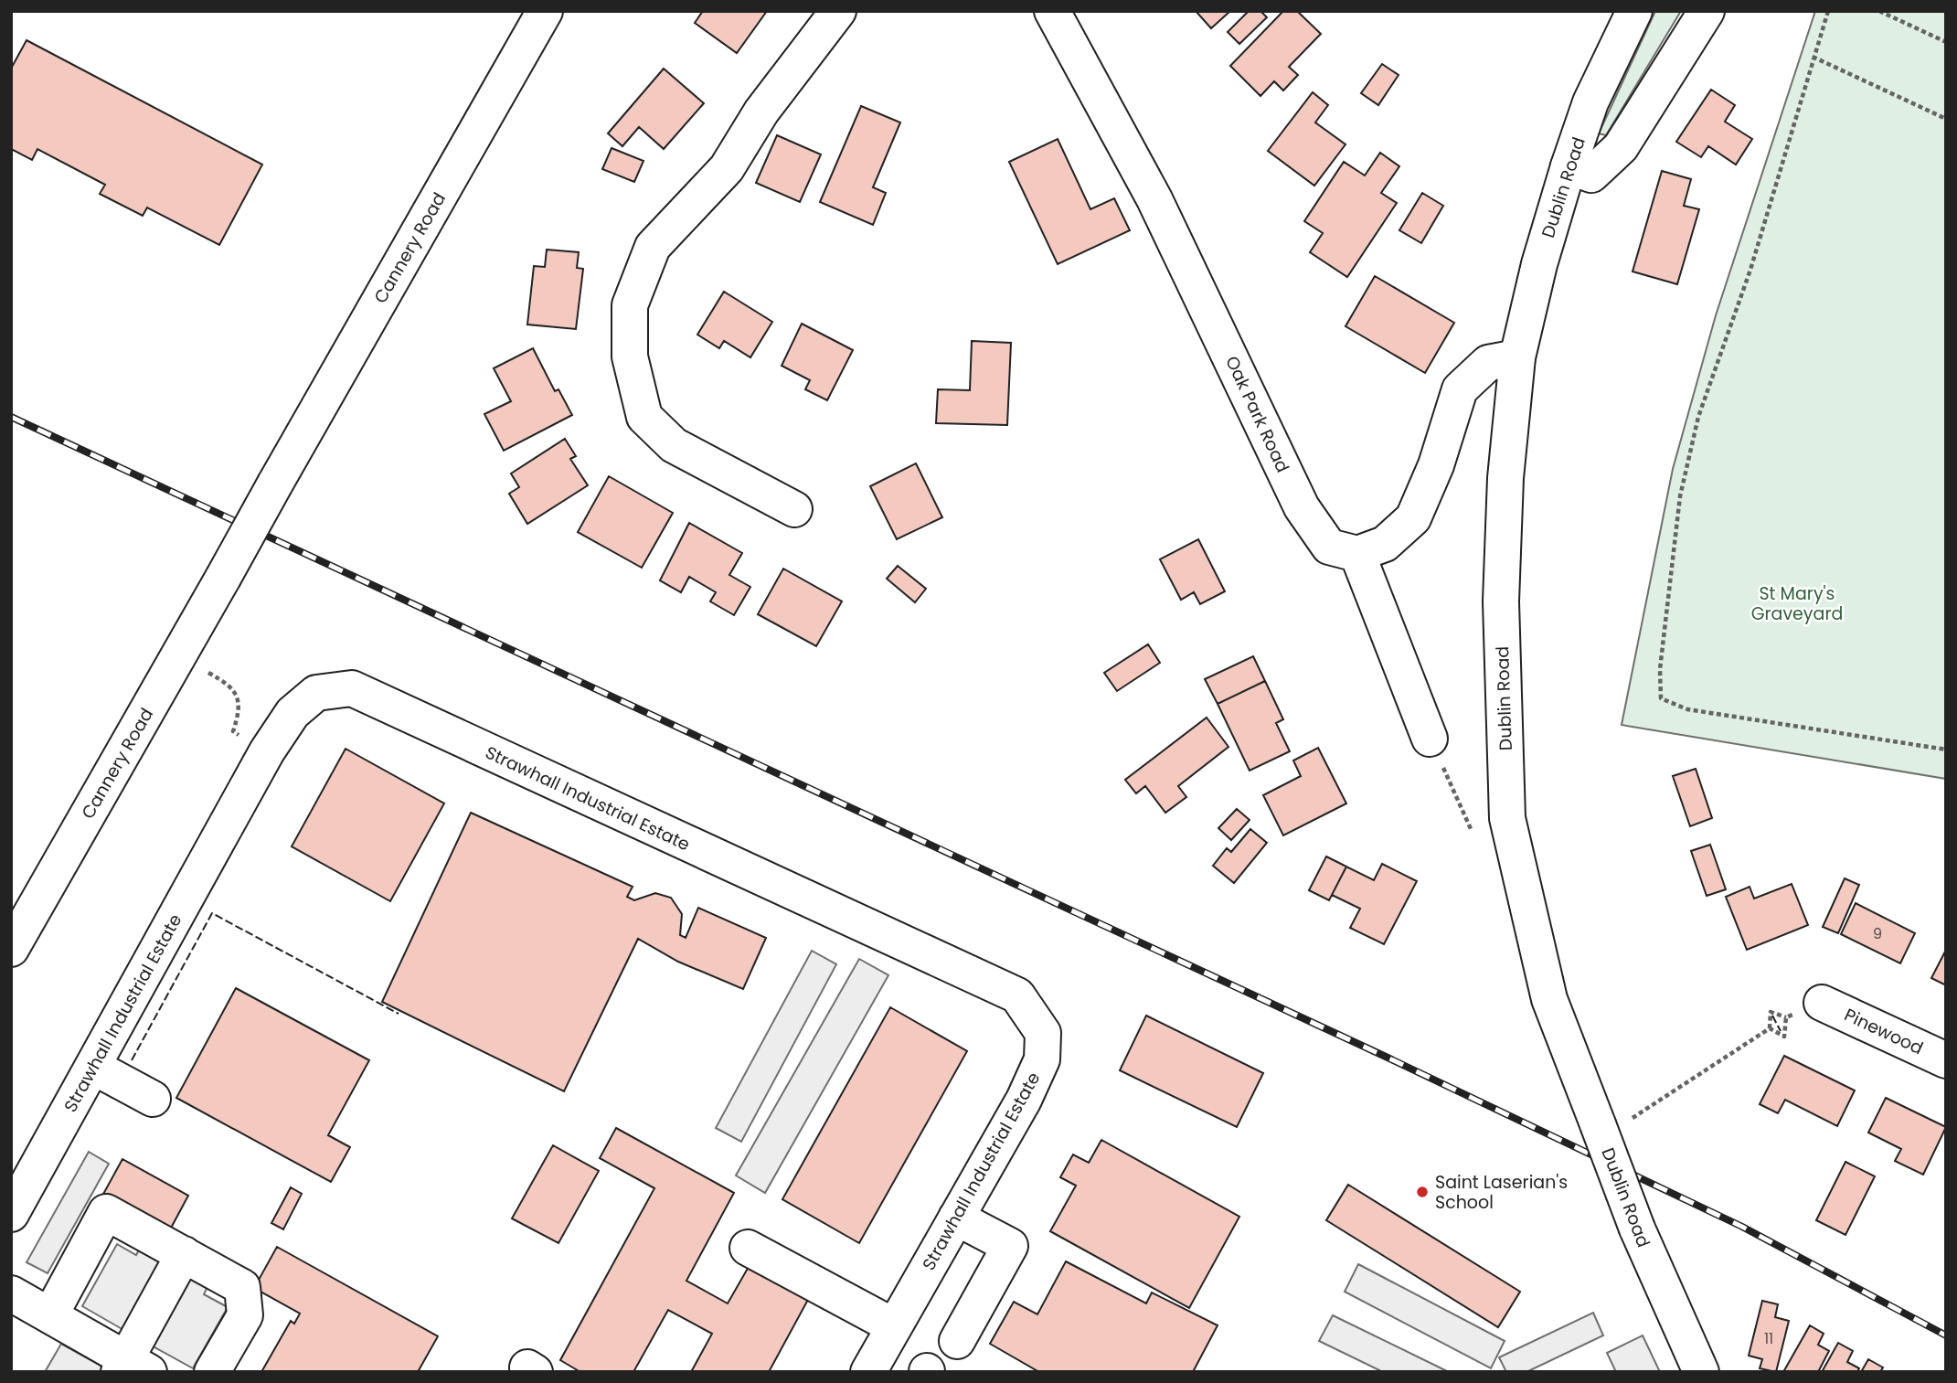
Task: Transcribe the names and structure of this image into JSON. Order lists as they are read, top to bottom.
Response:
{
  "streets": {
    "street": [
      "Dublin Road",
      "Cannery Road",
      "Oak Park Road",
      "Strawhall Industrial Estate",
      "Pinewood"
    ]
  },
  "parks": ["St Mary's Graveyard"],
  "places": ["Saint Laserian's School"],
  "house_numbers": ["9", "11"]
}
